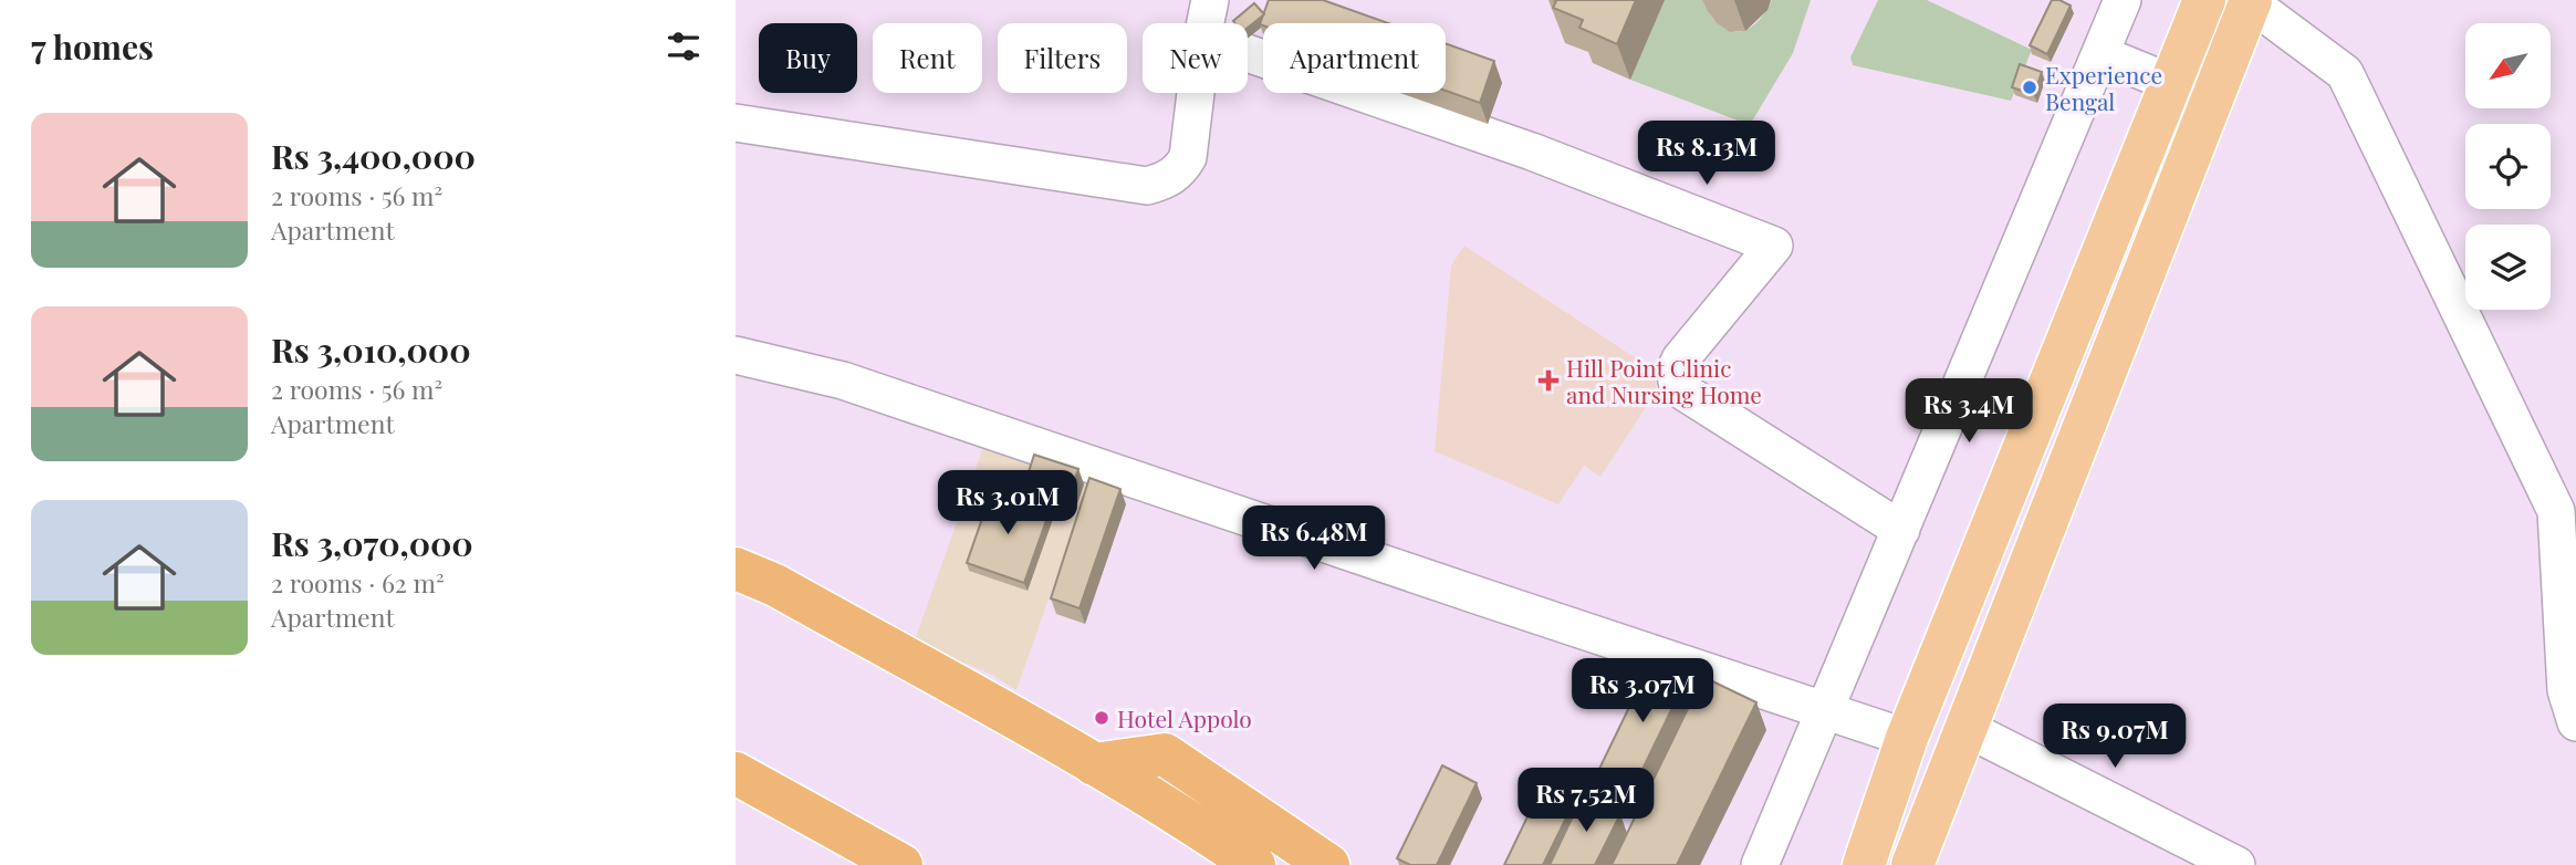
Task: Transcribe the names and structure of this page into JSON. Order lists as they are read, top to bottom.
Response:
{
  "places": {
    "other": ["Experience Bengal", "Hotel Appolo"],
    "health": ["Hill Point Clinic and Nursing Home"]
  },
  "north": "bottom left",
  "page": {
    "heading": "7 homes",
    "chip": [
      "Buy",
      "Rent",
      "Filters",
      "New",
      "Apartment"
    ],
    "list": [
      {
        "name": "Rs 3,400,000",
        "note": "2 rooms · 56 m² · Apartment"
      },
      {
        "name": "Rs 3,010,000",
        "note": "2 rooms · 56 m² · Apartment"
      },
      {
        "name": "Rs 3,070,000",
        "note": "2 rooms · 62 m² · Apartment"
      }
    ],
    "price": [
      "Rs 8.13M",
      "Rs 3.4M",
      "Rs 3.01M",
      "Rs 6.48M",
      "Rs 3.07M",
      "Rs 9.07M",
      "Rs 7.52M"
    ]
  }
}
